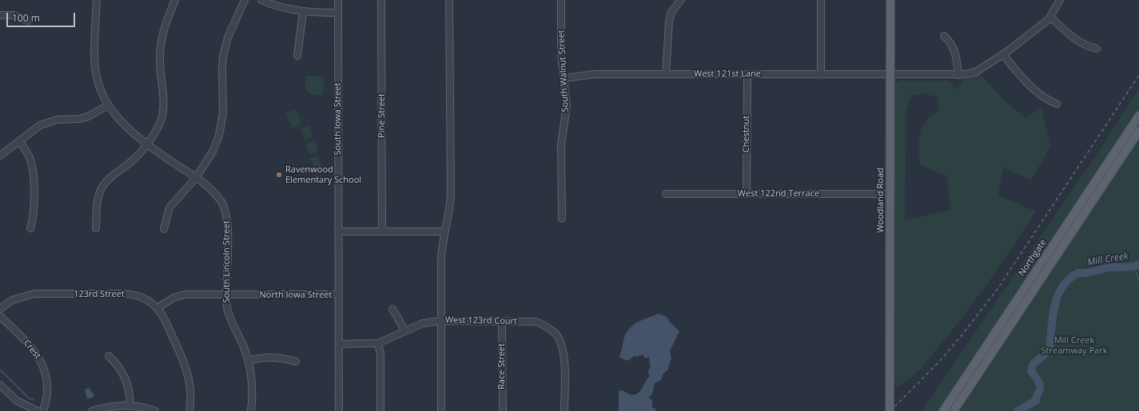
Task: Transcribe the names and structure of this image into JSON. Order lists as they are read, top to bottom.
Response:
{
  "streets": {
    "main road": ["Woodland Road", "Northgate"],
    "street": [
      "South Walnut Street",
      "West 121st Lane",
      "Pine Street",
      "South Iowa Street",
      "Chestnut",
      "West 122nd Terrace",
      "South Lincoln Street",
      "123rd Street",
      "North Iowa Street",
      "West 123rd Court",
      "Crest",
      "Race Street"
    ]
  },
  "crossings": [
    ["South Walnut Street", "West 121st Lane"],
    ["West 121st Lane", "Chestnut"],
    ["West 121st Lane", "Woodland Road"],
    ["South Iowa Street", "North Iowa Street"],
    ["Chestnut", "West 122nd Terrace"],
    ["West 122nd Terrace", "Woodland Road"],
    ["South Lincoln Street", "North Iowa Street"],
    ["123rd Street", "North Iowa Street"],
    ["North Iowa Street", "West 123rd Court"],
    ["West 123rd Court", "Race Street"]
  ],
  "water": ["Mill Creek"],
  "parks": ["Mill Creek Streamway Park"],
  "places": ["Ravenwood Elementary School"],
  "scale_bar": "100 m"
}
